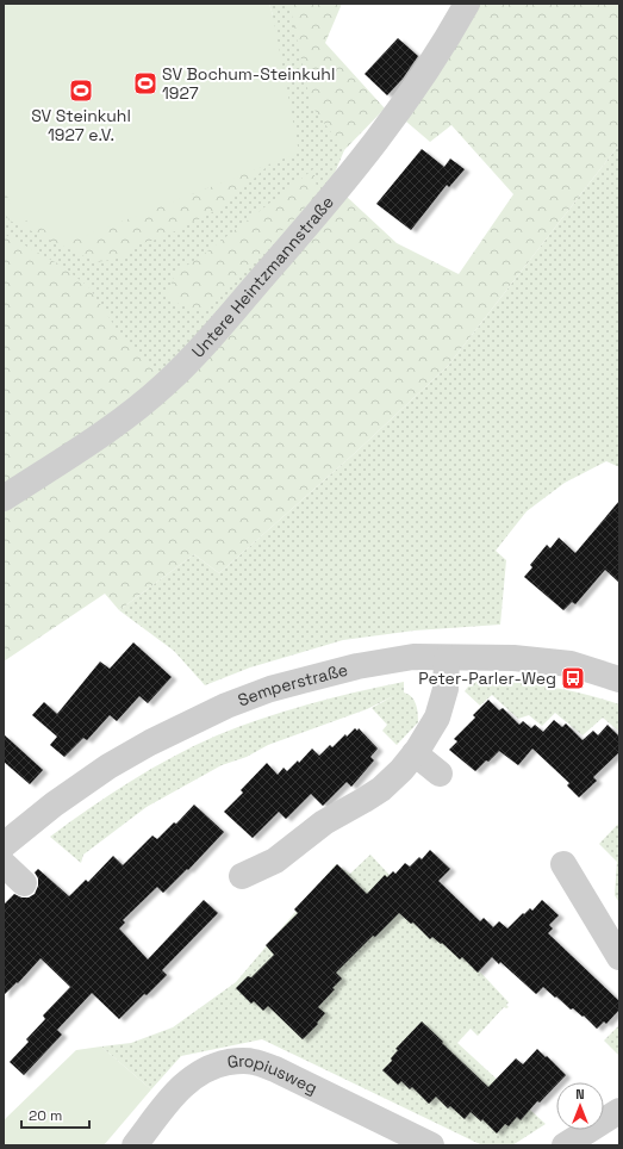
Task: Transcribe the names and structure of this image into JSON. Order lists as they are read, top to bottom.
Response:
{
  "streets": {
    "street": ["Untere Heintzmannstraße", "Semperstraße", "Gropiusweg"]
  },
  "places": {
    "sports": ["SV Bochum-Steinkuhl 1927", "SV Steinkuhl 1927 e.V."],
    "bus stop": ["Peter-Parler-Weg"]
  },
  "scale_bar": "20 m",
  "north": "top"
}
